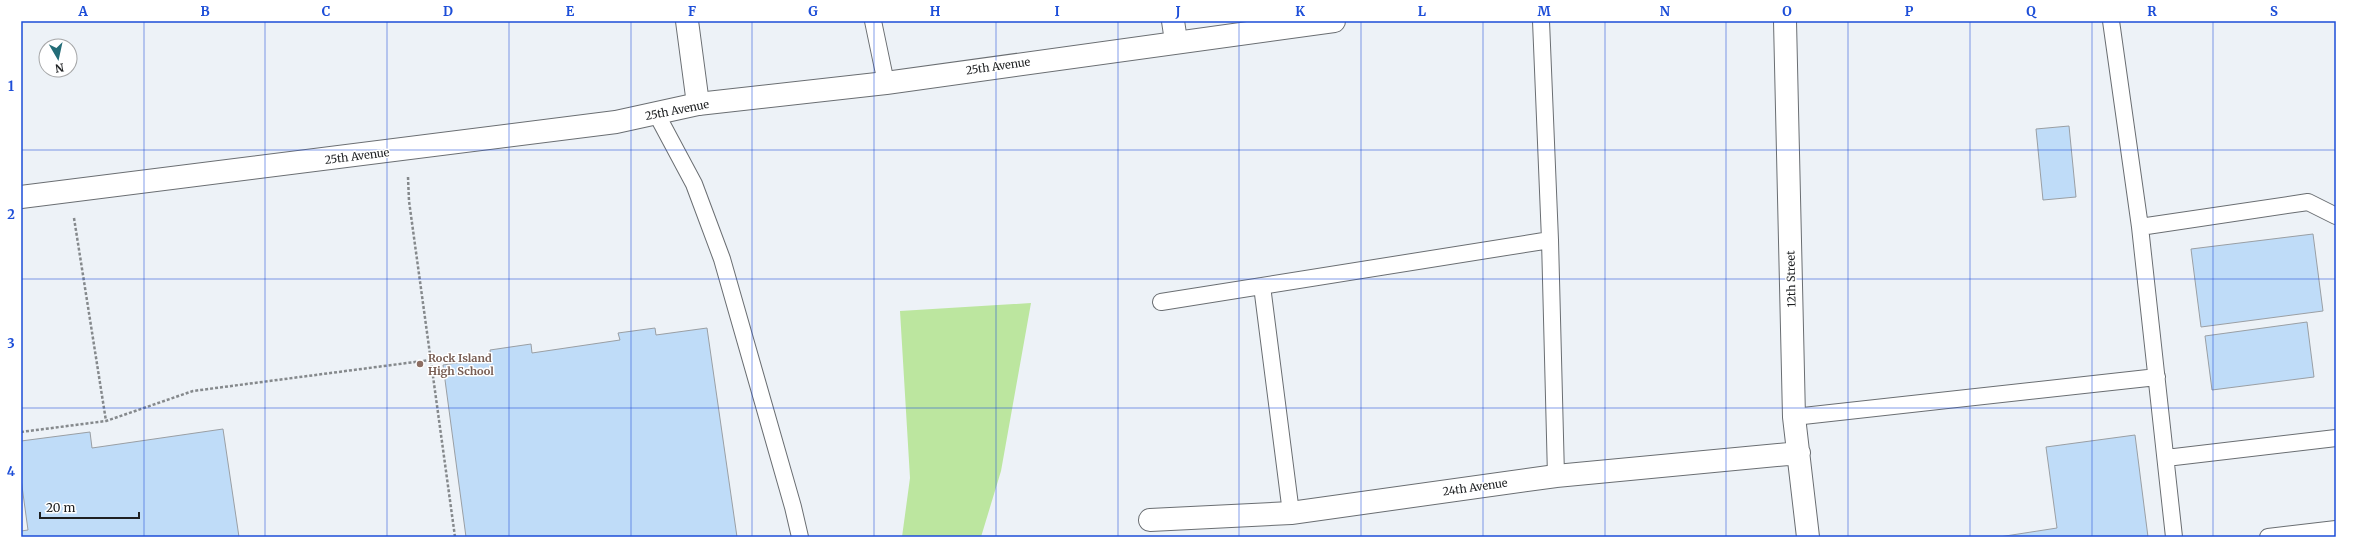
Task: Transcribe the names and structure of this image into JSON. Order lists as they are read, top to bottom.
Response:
{
  "streets": {
    "street": ["25th Avenue", "12th Street", "24th Avenue"]
  },
  "crossings": [
    ["12th Street", "24th Avenue"]
  ],
  "places": ["Rock Island High School"],
  "scale_bar": "20 m",
  "north": "bottom",
  "grid": {
    "columns": [
      "A",
      "B",
      "C",
      "D",
      "E",
      "F",
      "G",
      "H",
      "I",
      "J",
      "K",
      "L",
      "M",
      "N",
      "O",
      "P",
      "Q",
      "R",
      "S"
    ],
    "rows": [
      "1",
      "2",
      "3",
      "4"
    ]
  }
}
